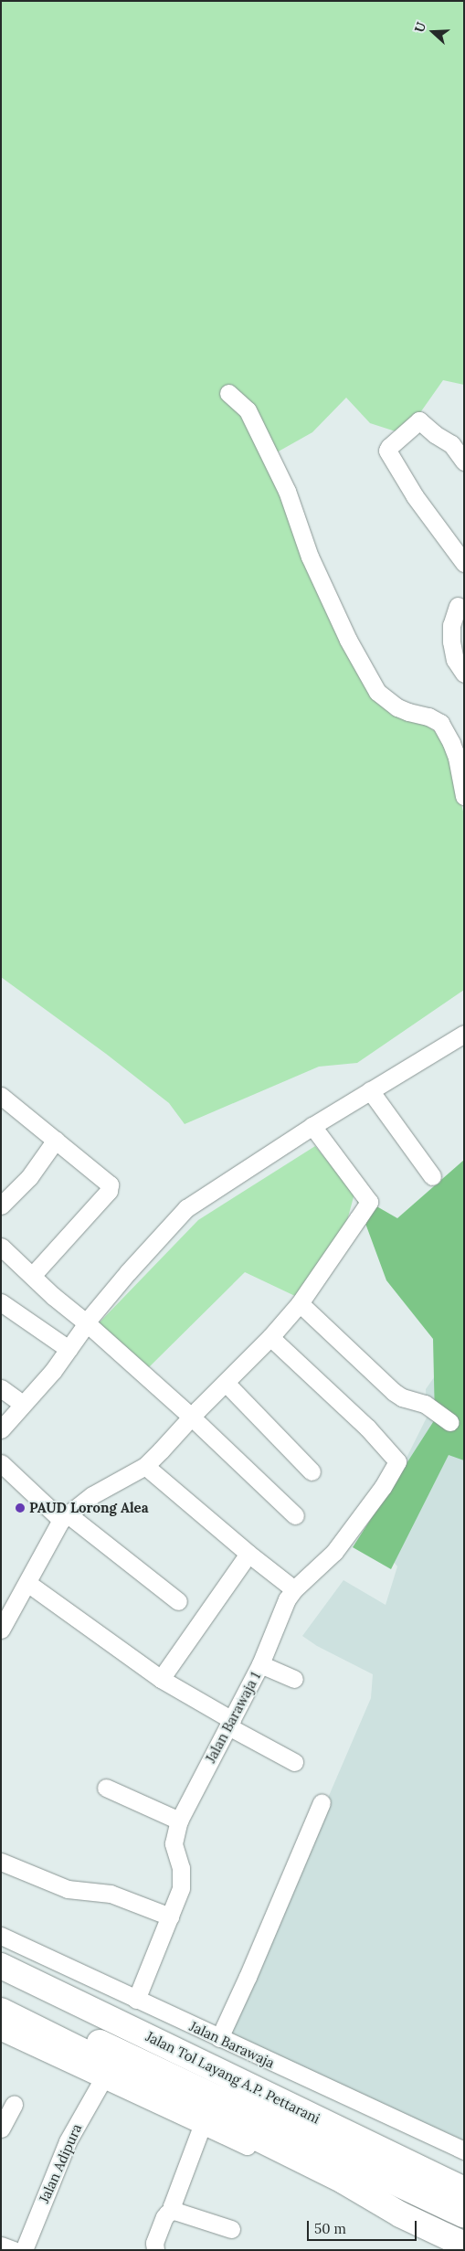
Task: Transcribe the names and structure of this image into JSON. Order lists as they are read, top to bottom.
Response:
{
  "streets": {
    "highway": ["Jalan Tol Layang A.P. Pettarani"],
    "street": ["Jalan Barawaja 1", "Jalan Barawaja", "Jalan Adipura"]
  },
  "crossings": [
    ["Jalan Barawaja 1", "Jalan Barawaja"]
  ],
  "places": ["PAUD Lorong Alea"],
  "scale_bar": "50 m",
  "north": "left"
}
